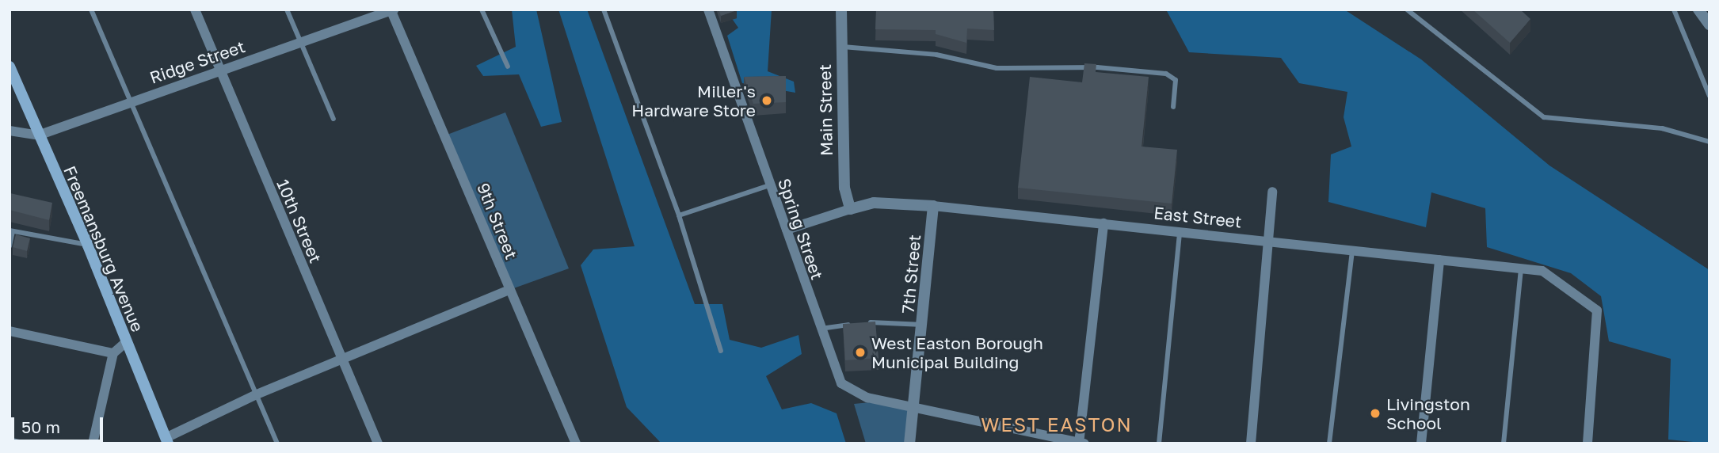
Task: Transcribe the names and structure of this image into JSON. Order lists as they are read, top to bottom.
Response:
{
  "streets": {
    "main road": ["Freemansburg Avenue"],
    "street": [
      "Ridge Street",
      "Main Street",
      "East Street",
      "10th Street",
      "9th Street",
      "Spring Street",
      "7th Street"
    ]
  },
  "crossings": [
    ["Ridge Street", "10th Street"],
    ["Ridge Street", "9th Street"],
    ["Ridge Street", "Freemansburg Avenue"],
    ["Main Street", "East Street"],
    ["East Street", "Spring Street"],
    ["East Street", "7th Street"],
    ["Spring Street", "7th Street"]
  ],
  "districts": ["WEST EASTON"],
  "places": ["Miller's Hardware Store", "West Easton Borough Municipal Building", "Livingston School"],
  "scale_bar": "50 m"
}
